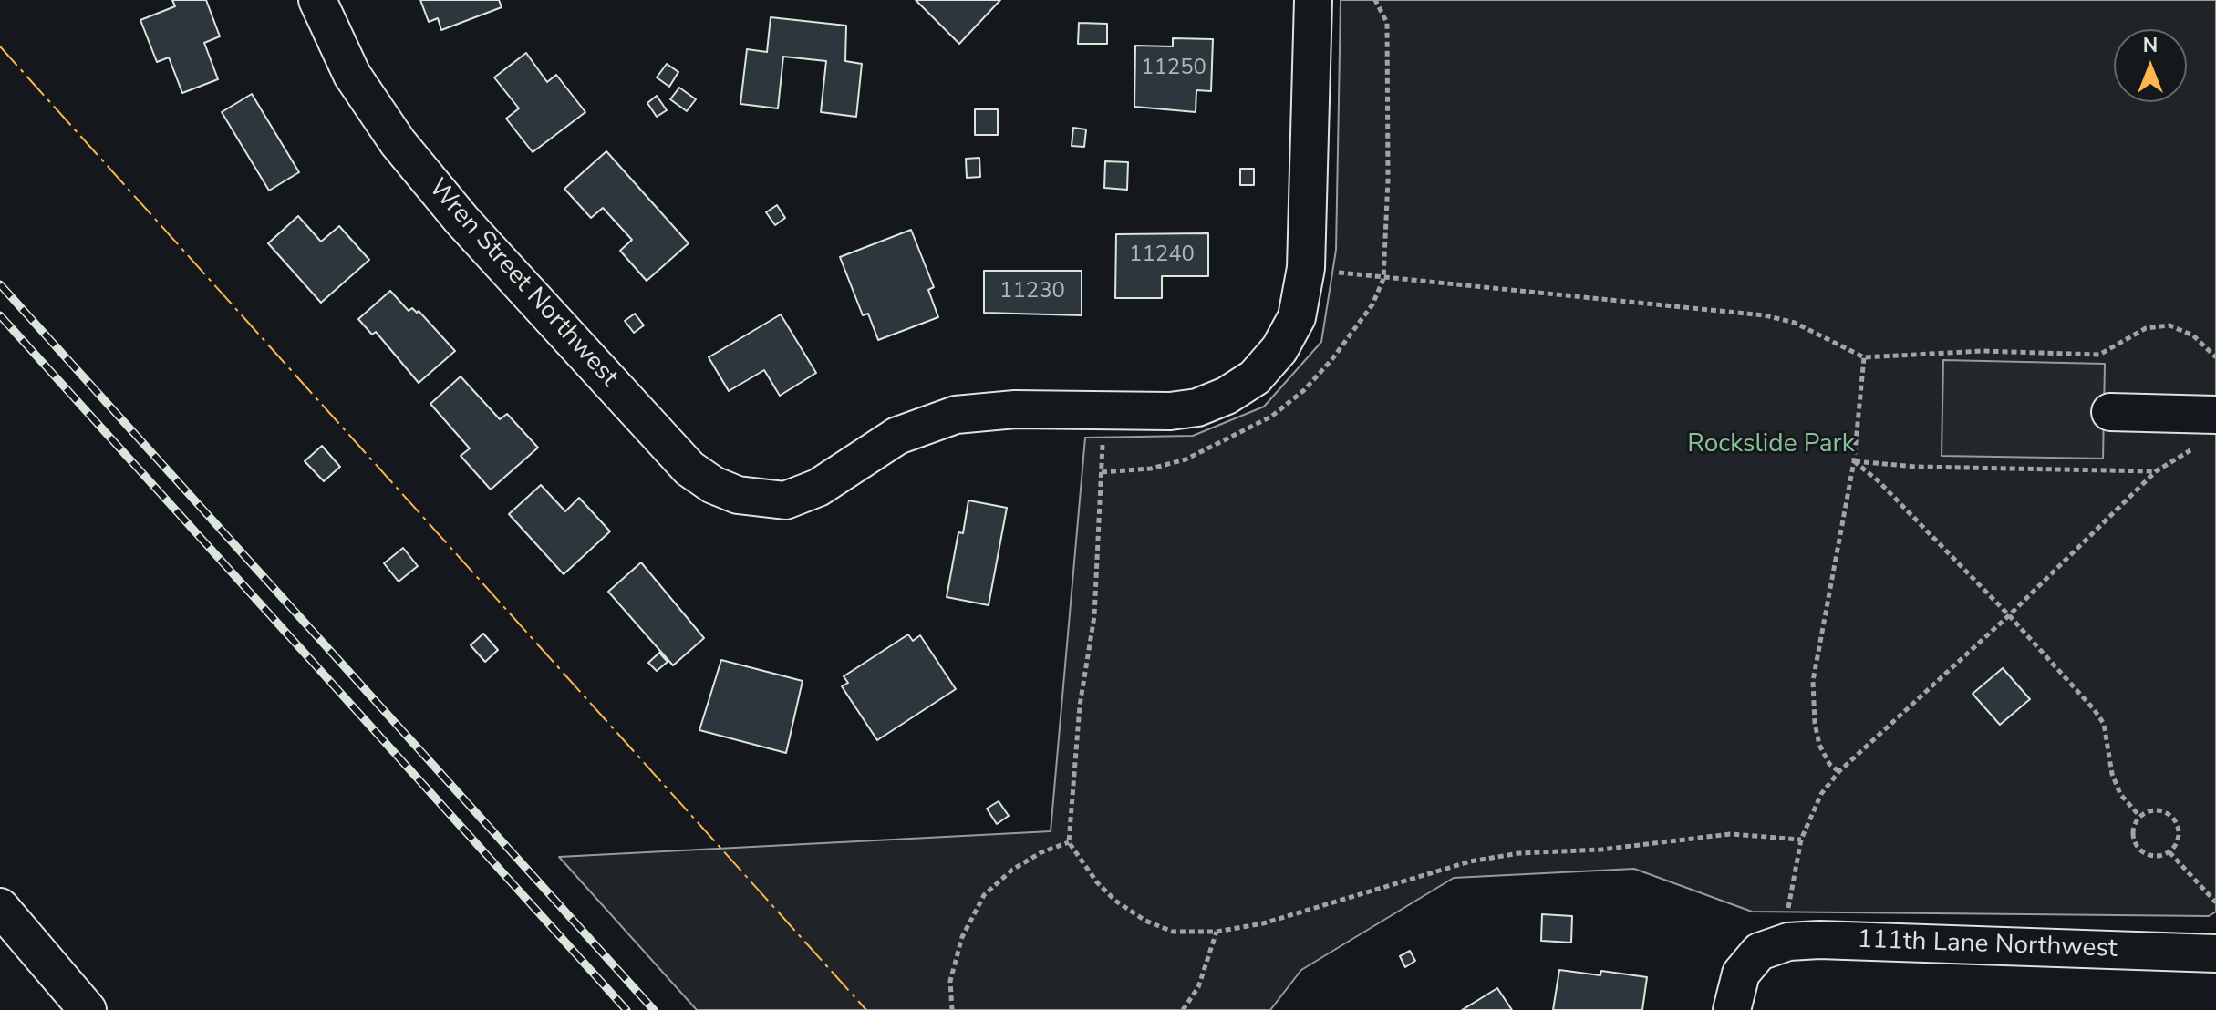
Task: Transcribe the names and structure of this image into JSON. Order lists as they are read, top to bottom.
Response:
{
  "streets": {
    "street": ["Wren Street Northwest", "111th Lane Northwest"]
  },
  "parks": ["Rockslide Park"],
  "house_numbers": ["11250", "11240", "11230"],
  "north": "top"
}
